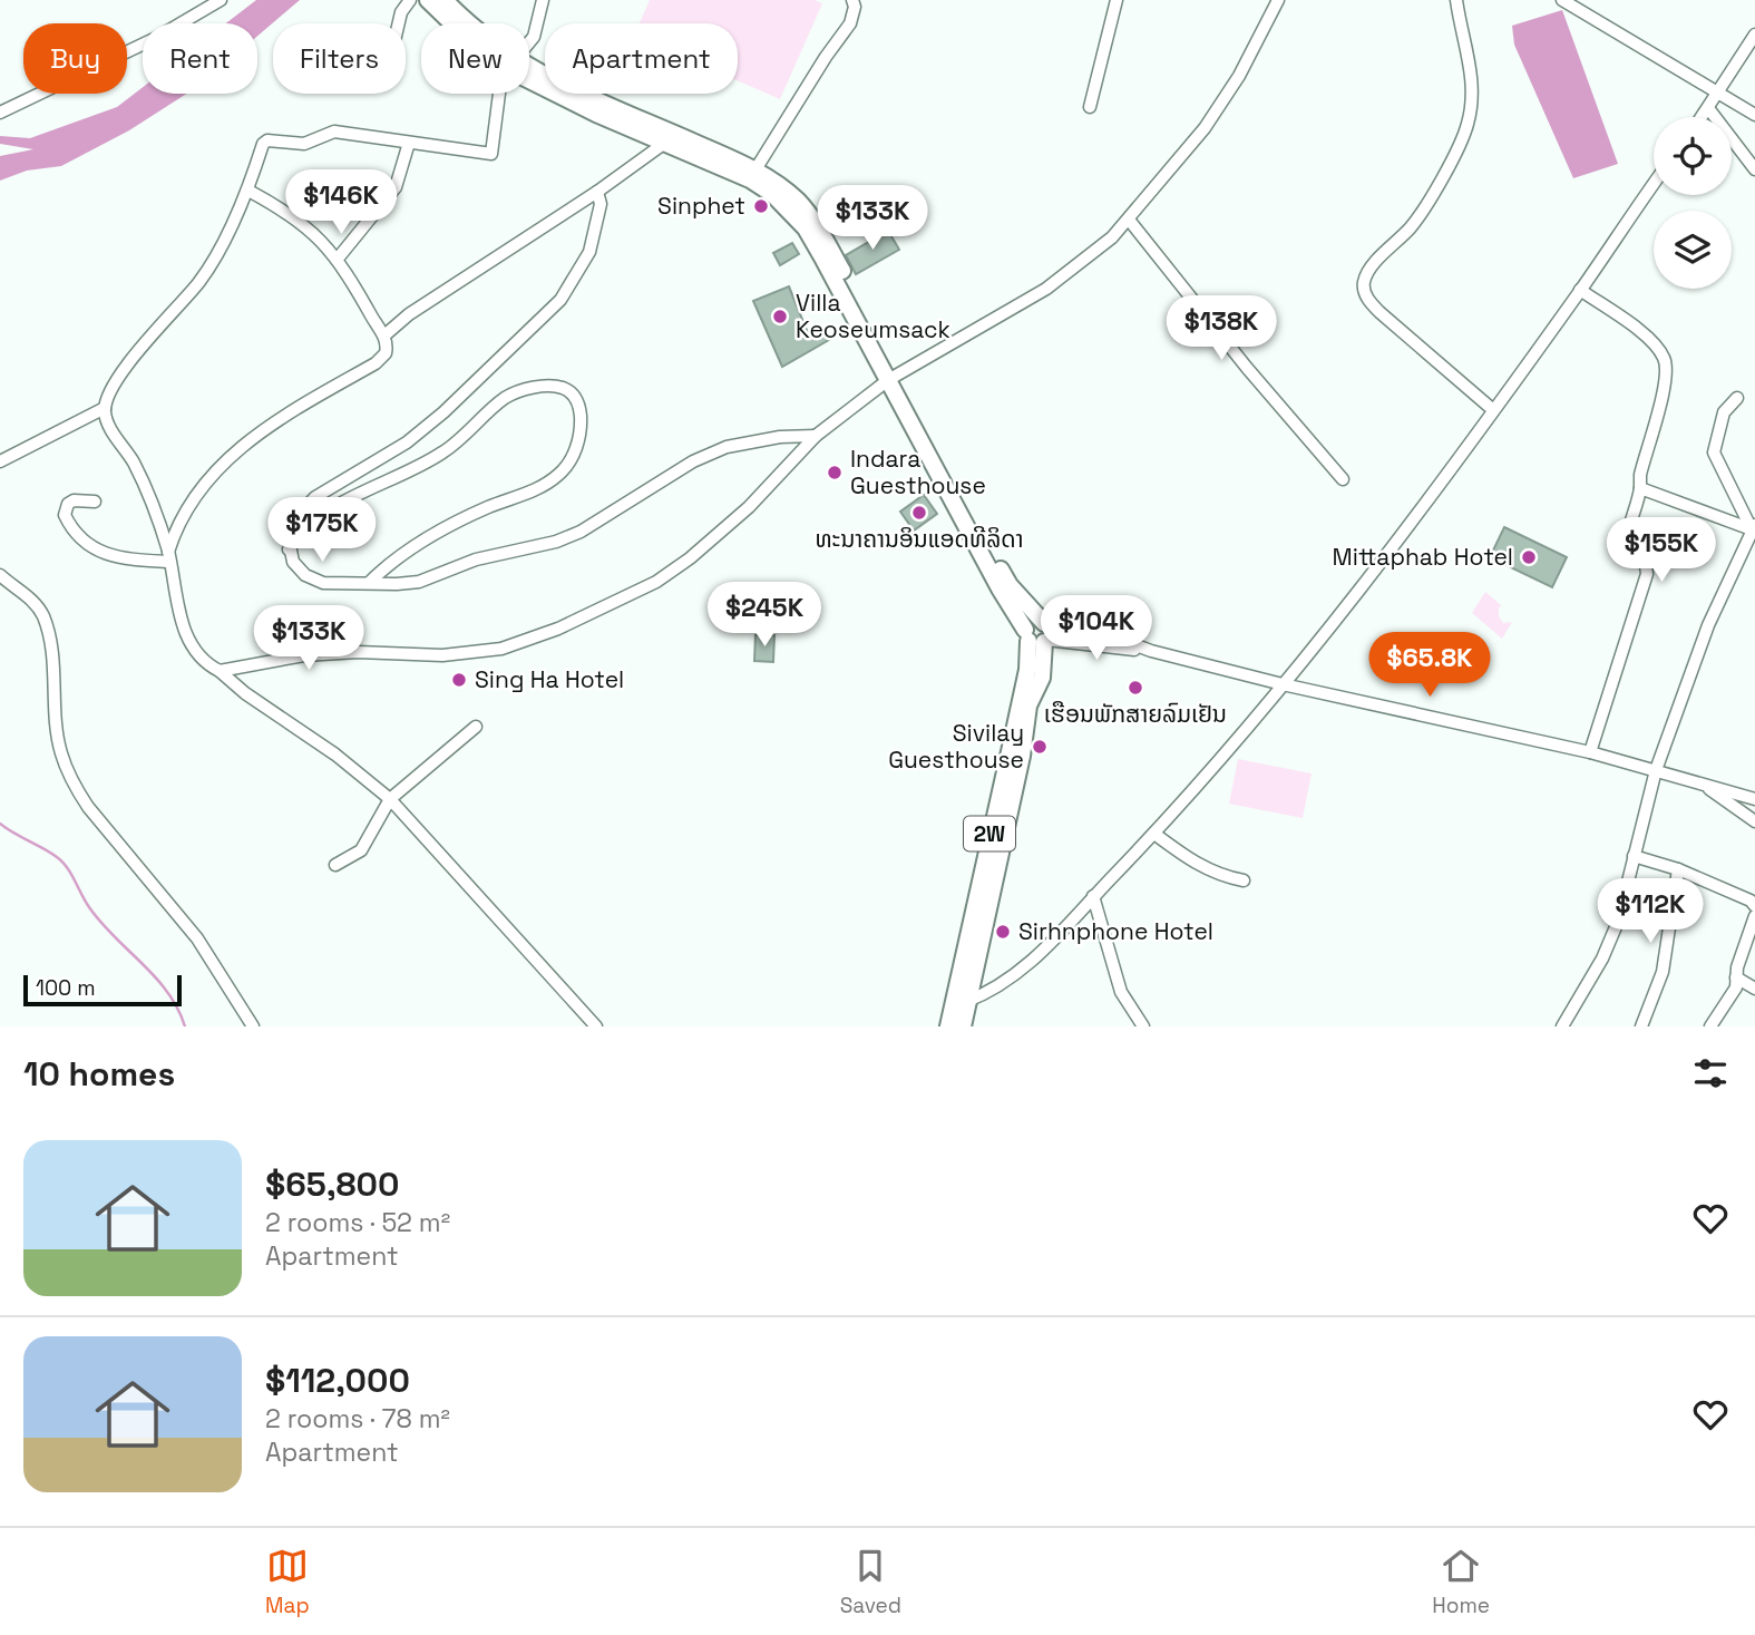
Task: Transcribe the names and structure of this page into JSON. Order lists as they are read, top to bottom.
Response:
{
  "streets": {
    "highway": ["2W"]
  },
  "places": [
    "Sinphet",
    "Villa Keoseumsack",
    "Indara Guesthouse",
    "ທະນາຄານອິນແອດທີລິດາ",
    "Mittaphab Hotel",
    "Sing Ha Hotel",
    "ເຮືອນພັກສາຍລົມເຢັນ",
    "Sivilay Guesthouse",
    "Sirhnphone Hotel"
  ],
  "scale_bar": "100 m",
  "page": {
    "chip": [
      "Buy",
      "Rent",
      "Filters",
      "New",
      "Apartment"
    ],
    "price": [
      "$146K",
      "$133K",
      "$138K",
      "$175K",
      "$155K",
      "$245K",
      "$104K",
      "$133K",
      "$65.8K",
      "$112K"
    ],
    "scale": "100 m",
    "heading": "10 homes",
    "list": [
      {
        "name": "$65,800",
        "note": "2 rooms · 52 m² · Apartment"
      },
      {
        "name": "$112,000",
        "note": "2 rooms · 78 m² · Apartment"
      }
    ],
    "tabs": ["Map", "Saved", "Home"]
  }
}
